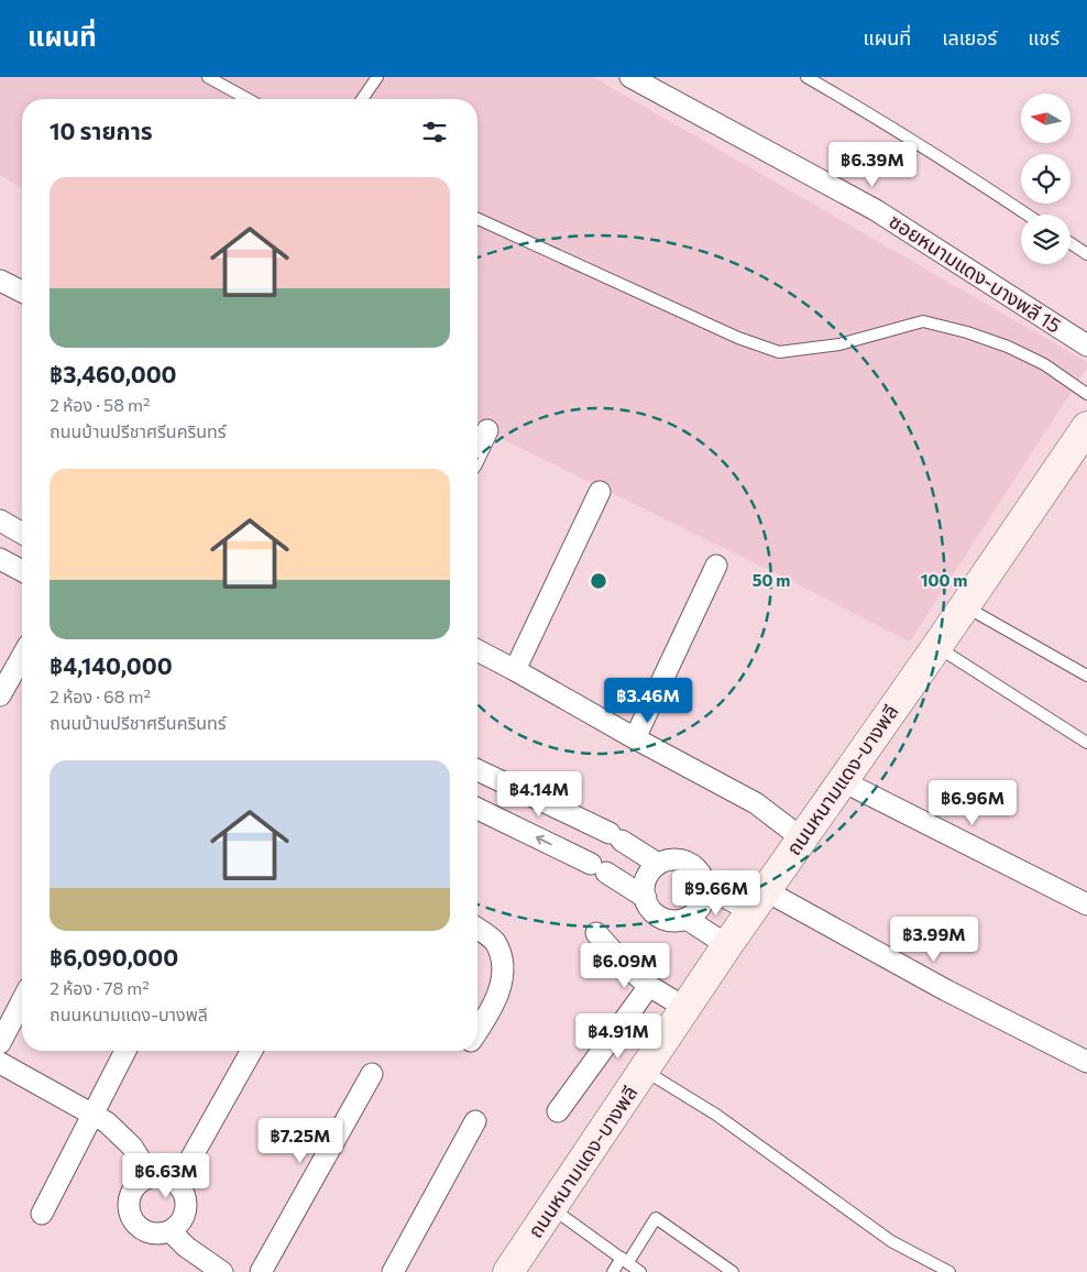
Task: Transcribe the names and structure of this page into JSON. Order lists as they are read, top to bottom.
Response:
{
  "streets": {
    "main road": ["ถนนหนามแดง-บางพลี"],
    "street": ["ซอยหนามแดง-บางพลี 15"]
  },
  "north": "left",
  "page": {
    "header": "แผนที่",
    "nav": ["แผนที่", "เลเยอร์", "แชร์"],
    "heading": "10 รายการ",
    "price": [
      "฿6.39M",
      "฿3.46M",
      "฿4.14M",
      "฿6.96M",
      "฿9.66M",
      "฿3.99M",
      "฿6.09M",
      "฿4.91M",
      "฿7.25M",
      "฿6.63M"
    ],
    "list": [
      {
        "name": "฿3,460,000",
        "note": "2 ห้อง · 58 m² · ถนนบ้านปรีชาศรีนครินทร์"
      },
      {
        "name": "฿4,140,000",
        "note": "2 ห้อง · 68 m² · ถนนบ้านปรีชาศรีนครินทร์"
      },
      {
        "name": "฿6,090,000",
        "note": "2 ห้อง · 78 m² · ถนนหนามแดง-บางพลี"
      }
    ]
  },
  "rings": ["50 m", "100 m"]
}
